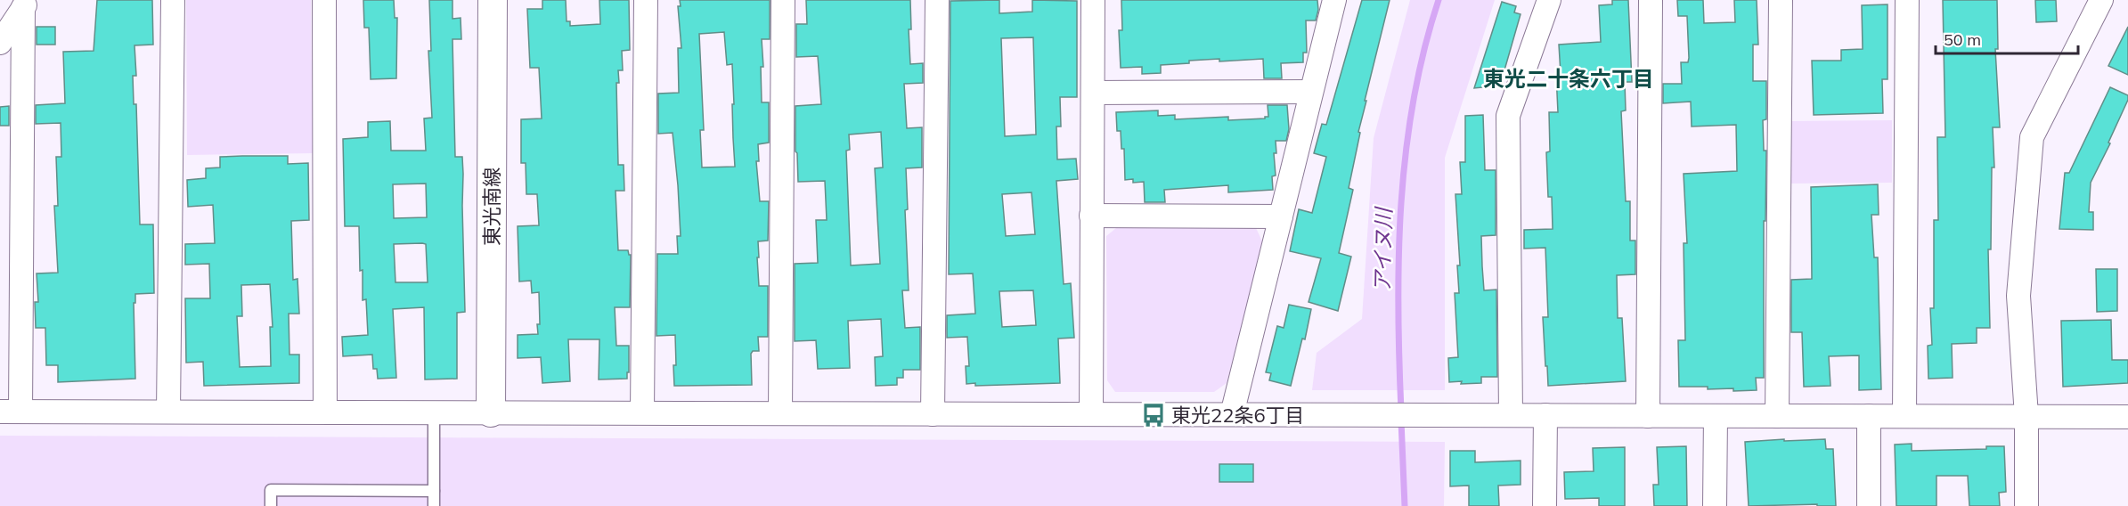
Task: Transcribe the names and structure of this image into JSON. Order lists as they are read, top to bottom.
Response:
{
  "streets": {
    "street": ["東光南線"]
  },
  "districts": ["東光二十条六丁目"],
  "water": ["アイヌ川"],
  "places": {
    "bus stop": ["東光22条6丁目"]
  },
  "scale_bar": "50 m"
}
